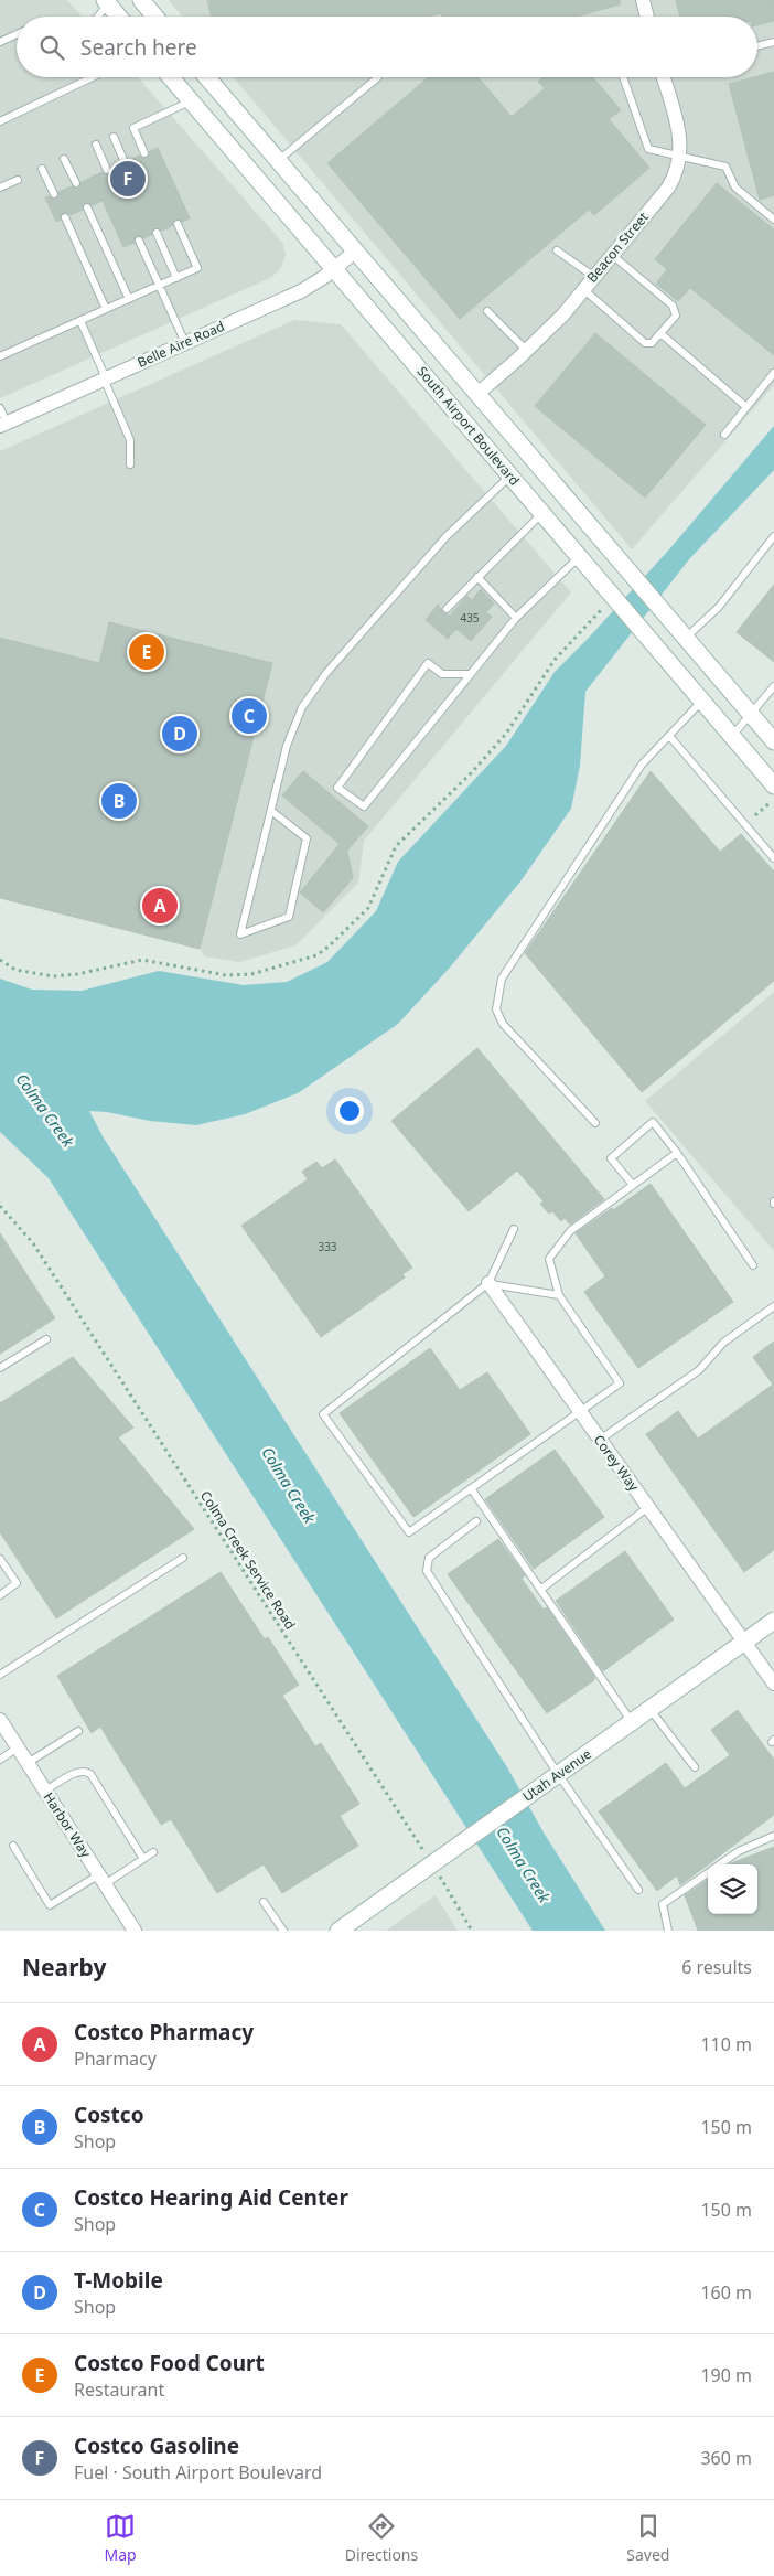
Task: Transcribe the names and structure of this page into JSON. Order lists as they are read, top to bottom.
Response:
{
  "streets": {
    "street": [
      "Beacon Street",
      "Belle Aire Road",
      "South Airport Boulevard",
      "Corey Way",
      "Utah Avenue",
      "Harbor Way"
    ],
    "path": ["Colma Creek Service Road"]
  },
  "crossings": [
    ["Beacon Street", "South Airport Boulevard"],
    ["Belle Aire Road", "South Airport Boulevard"],
    ["Corey Way", "Utah Avenue"],
    ["Colma Creek Service Road", "Utah Avenue"]
  ],
  "water": ["Colma Creek"],
  "house_numbers": ["435", "333"],
  "page": {
    "search": "Search here",
    "pins": [
      "F",
      "E",
      "C",
      "D",
      "B",
      "A"
    ],
    "heading": ["Nearby", "6 results"],
    "list": [
      {
        "mark": "A",
        "name": "Costco Pharmacy",
        "note": "Pharmacy",
        "value": "110 m"
      },
      {
        "mark": "B",
        "name": "Costco",
        "note": "Shop",
        "value": "150 m"
      },
      {
        "mark": "C",
        "name": "Costco Hearing Aid Center",
        "note": "Shop",
        "value": "150 m"
      },
      {
        "mark": "D",
        "name": "T-Mobile",
        "note": "Shop",
        "value": "160 m"
      },
      {
        "mark": "E",
        "name": "Costco Food Court",
        "note": "Restaurant",
        "value": "190 m"
      },
      {
        "mark": "F",
        "name": "Costco Gasoline",
        "note": "Fuel · South Airport Boulevard",
        "value": "360 m"
      }
    ],
    "nav": ["Map", "Directions", "Saved"]
  }
}
